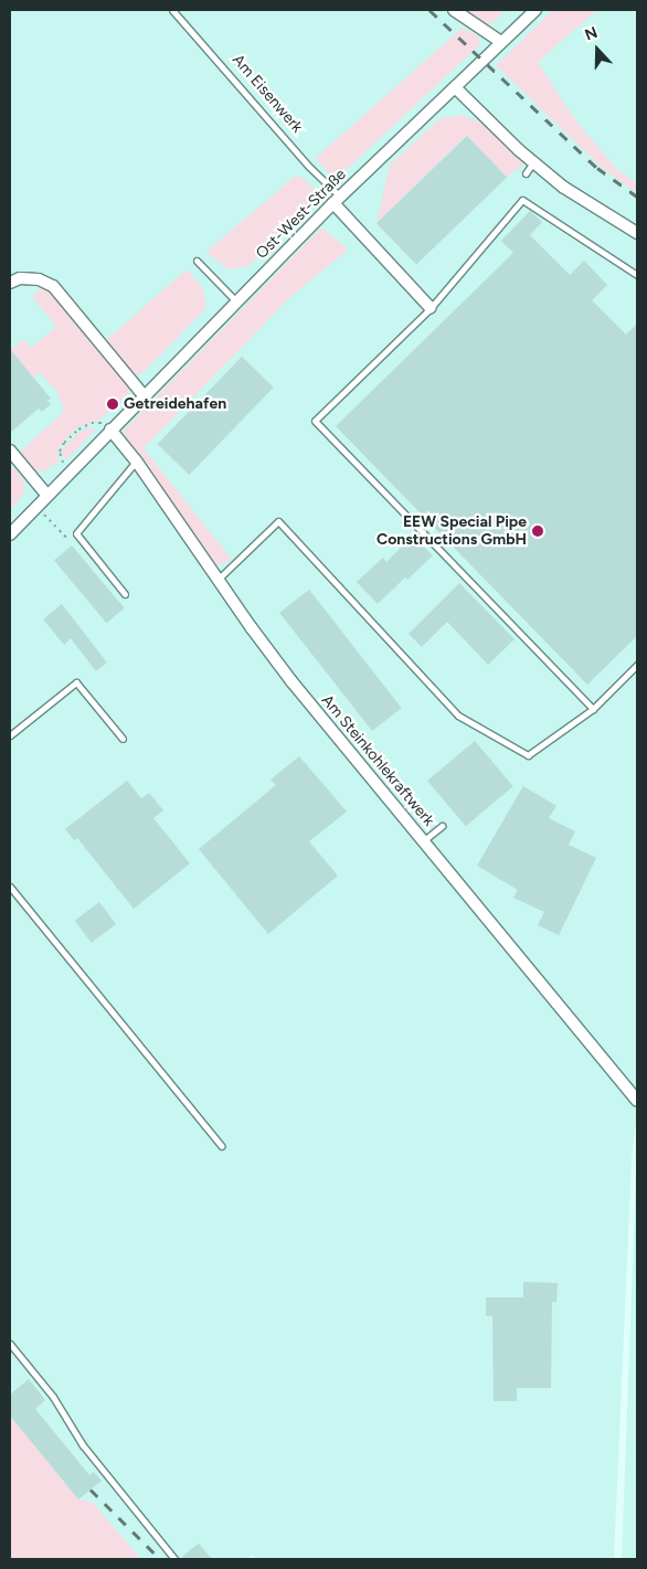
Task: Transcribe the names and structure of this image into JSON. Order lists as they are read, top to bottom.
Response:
{
  "streets": {
    "street": ["Am Eisenwerk", "Ost-West-Straße", "Am Steinkohlekraftwerk"]
  },
  "crossings": [
    ["Am Eisenwerk", "Ost-West-Straße"],
    ["Ost-West-Straße", "Am Steinkohlekraftwerk"]
  ],
  "places": ["Getreidehafen", "EEW Special Pipe Constructions GmbH"],
  "north": "top"
}
